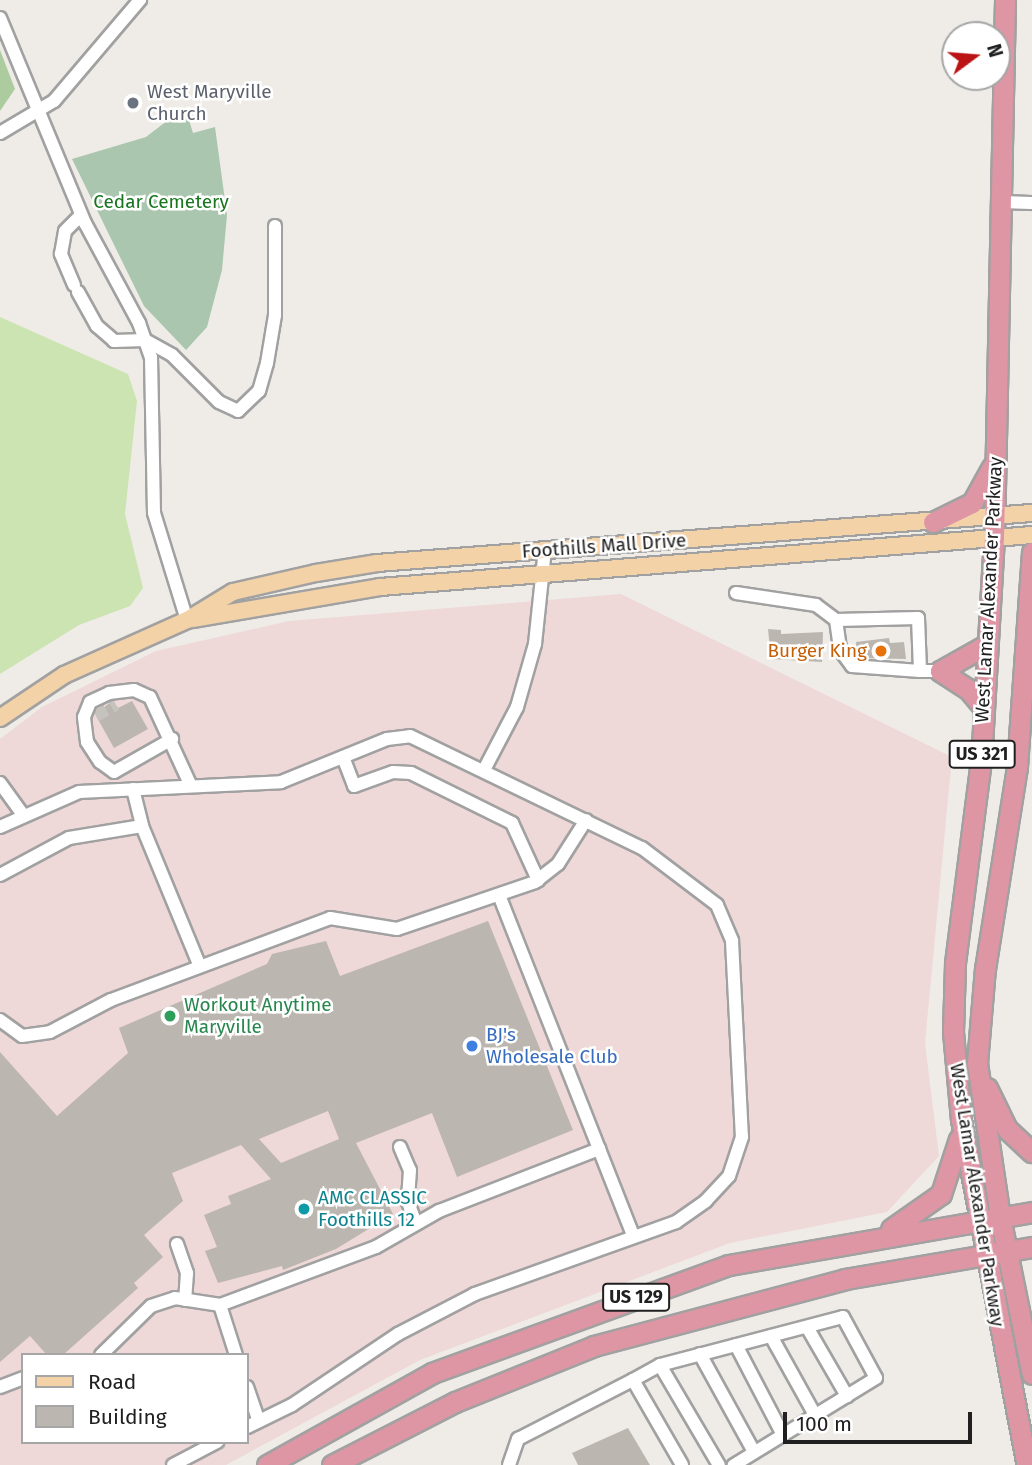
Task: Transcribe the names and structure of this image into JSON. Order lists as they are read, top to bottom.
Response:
{
  "streets": {
    "highway": ["West Lamar Alexander Parkway", "US 321", "US 129"],
    "main road": ["Foothills Mall Drive"]
  },
  "crossings": [
    ["Foothills Mall Drive", "West Lamar Alexander Parkway"],
    ["West Lamar Alexander Parkway", "US 129"]
  ],
  "parks": ["Cedar Cemetery"],
  "places": [
    "West Maryville Church",
    "Burger King",
    "Workout Anytime Maryville",
    "BJ's Wholesale Club",
    "AMC CLASSIC Foothills 12"
  ],
  "legend": ["Road", "Building"],
  "scale_bar": "100 m",
  "north": "right"
}
